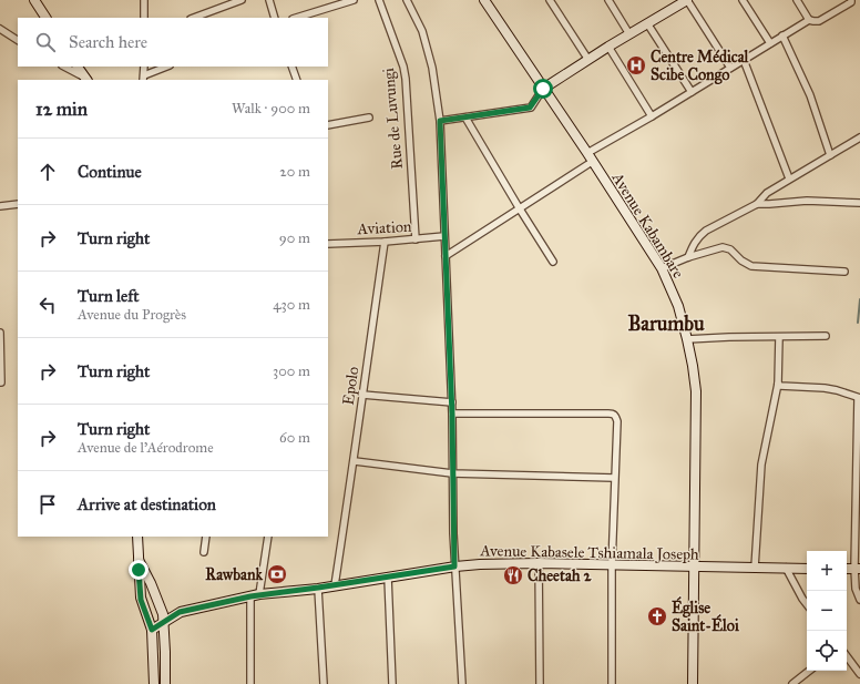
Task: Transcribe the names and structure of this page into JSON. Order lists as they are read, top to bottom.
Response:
{
  "streets": {
    "main road": ["Avenue Kabambare", "Avenue Kabasele Tshiamala Joseph"],
    "street": ["Rue de Luvungi", "Aviation", "Epolo"]
  },
  "crossings": [
    ["Rue de Luvungi", "Aviation"],
    ["Avenue Kabambare", "Avenue Kabasele Tshiamala Joseph"],
    ["Aviation", "Epolo"],
    ["Epolo", "Avenue Kabasele Tshiamala Joseph"]
  ],
  "districts": ["Barumbu"],
  "places": {
    "hospital": ["Centre Médical Scibe Congo"],
    "bank": ["Rawbank"],
    "restaurant": ["Cheetah 2"],
    "church": ["Église Saint-Éloi"]
  },
  "page": {
    "search": "Search here",
    "heading": ["12 min", "Walk · 900 m"],
    "list": [
      ["Continue", "20 m"],
      ["Turn right", "90 m"],
      ["Turn left", "Avenue du Progrès", "430 m"],
      ["Turn right", "300 m"],
      ["Turn right", "Avenue de l’Aérodrome", "60 m"],
      "Arrive at destination"
    ],
    "map_buttons": ["+", "−"]
  }
}
